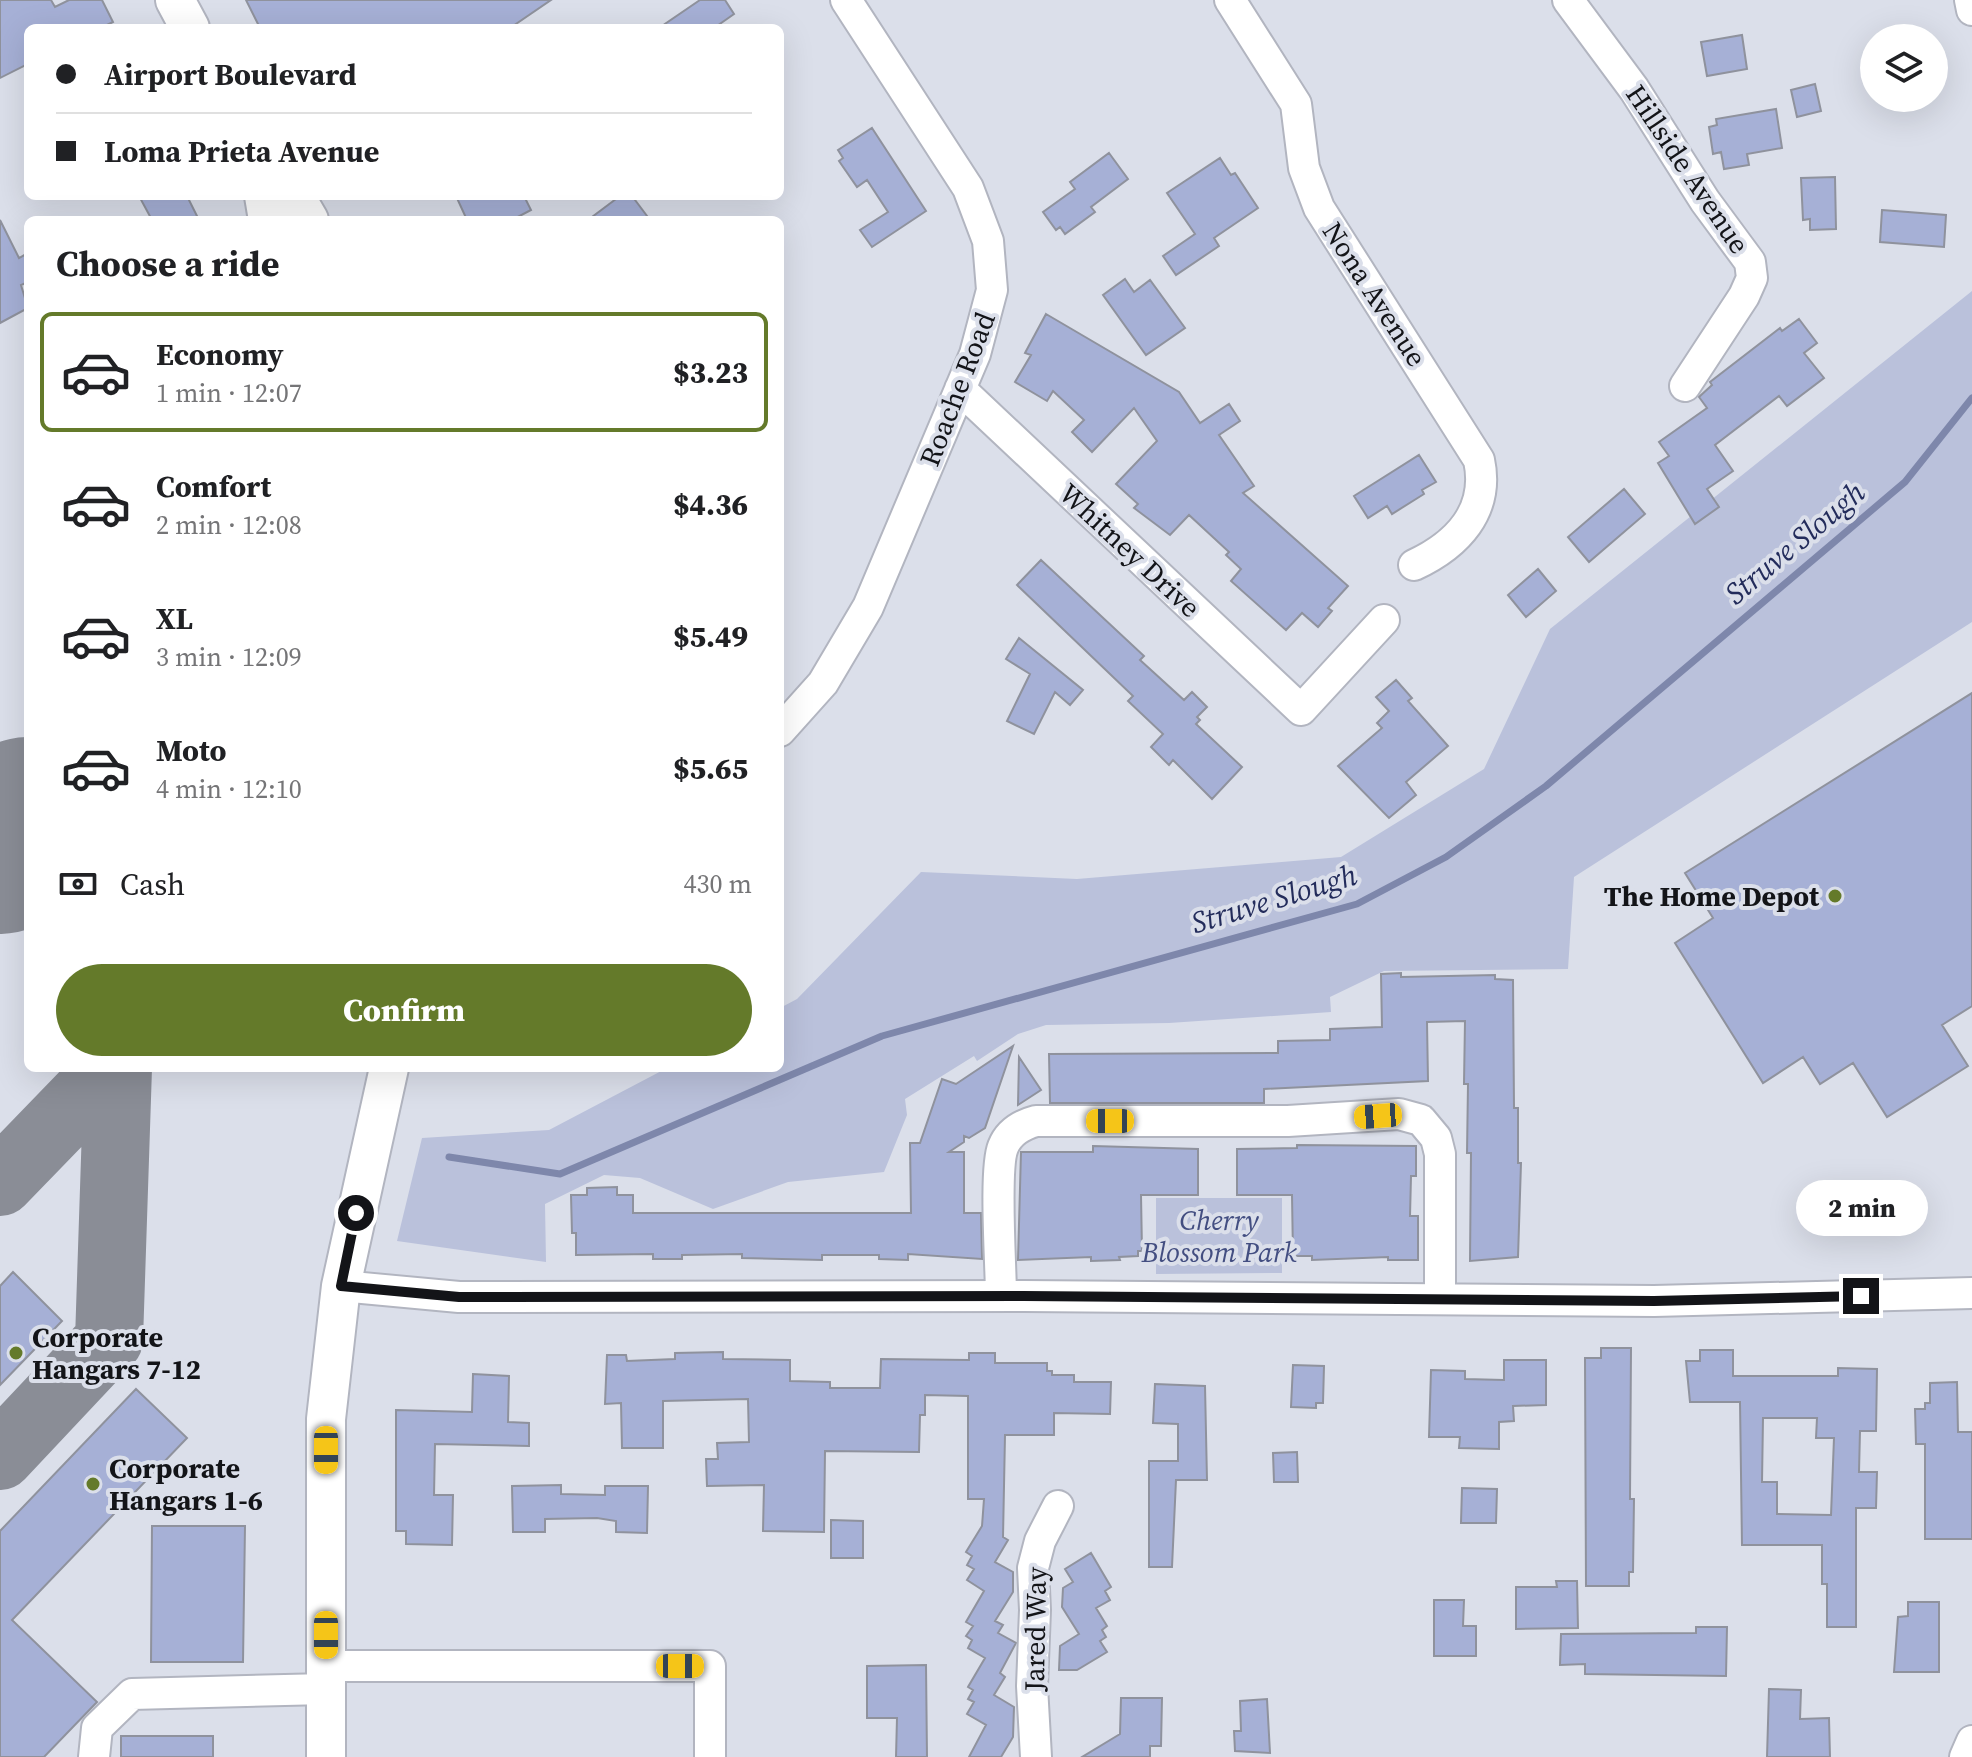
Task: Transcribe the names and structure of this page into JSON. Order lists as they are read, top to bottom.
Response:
{
  "streets": {
    "street": [
      "Hillside Avenue",
      "Nona Avenue",
      "Roache Road",
      "Whitney Drive",
      "Jared Way"
    ]
  },
  "crossings": [
    ["Roache Road", "Whitney Drive"]
  ],
  "water": ["Struve Slough"],
  "parks": ["Cherry Blossom Park"],
  "places": ["The Home Depot", "Corporate Hangars 7-12", "Corporate Hangars 1-6"],
  "page": {
    "banner": ["Airport Boulevard", "Loma Prieta Avenue"],
    "heading": "Choose a ride",
    "list": [
      {
        "name": "Economy",
        "note": "1 min · 12:07",
        "value": "$3.23"
      },
      {
        "name": "Comfort",
        "note": "2 min · 12:08",
        "value": "$4.36"
      },
      {
        "name": "XL",
        "note": "3 min · 12:09",
        "value": "$5.49"
      },
      {
        "name": "Moto",
        "note": "4 min · 12:10",
        "value": "$5.65"
      }
    ],
    "pay": ["Cash", "430 m"],
    "buttons": "Confirm",
    "bubble": "2 min"
  }
}
